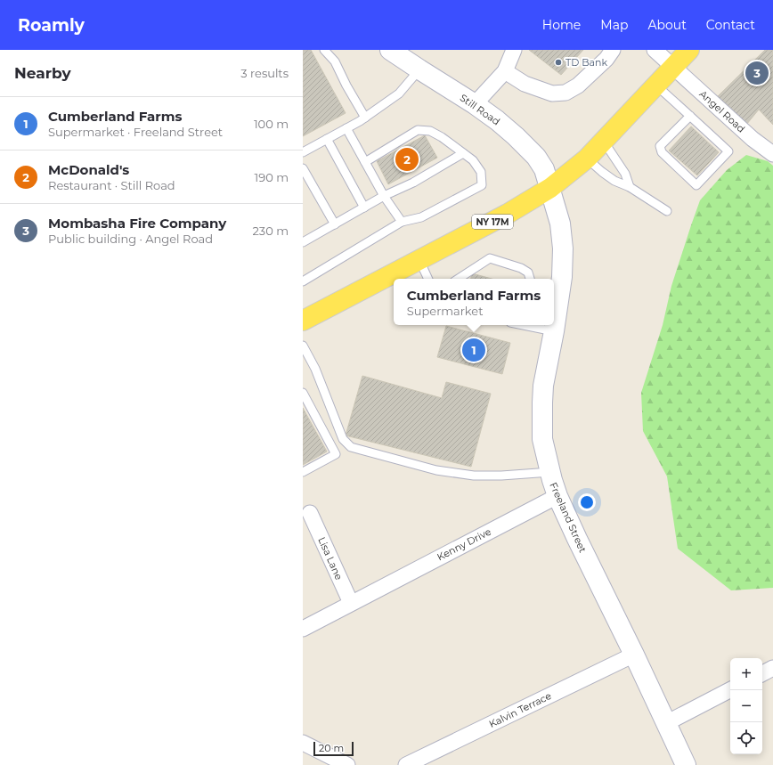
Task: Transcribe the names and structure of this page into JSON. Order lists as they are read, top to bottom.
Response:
{
  "streets": {
    "main road": ["Still Road", "NY 17M", "Freeland Street"],
    "street": [
      "Angel Road",
      "Kenny Drive",
      "Lisa Lane",
      "Kalvin Terrace"
    ]
  },
  "crossings": [
    ["Still Road", "NY 17M"],
    ["Still Road", "Freeland Street"],
    ["Angel Road", "NY 17M"],
    ["NY 17M", "Freeland Street"],
    ["Freeland Street", "Kenny Drive"],
    ["Freeland Street", "Kalvin Terrace"],
    ["Kenny Drive", "Lisa Lane"]
  ],
  "places": ["TD Bank"],
  "scale_bar": "20 m",
  "page": {
    "header": "Roamly",
    "nav": [
      "Home",
      "Map",
      "About",
      "Contact"
    ],
    "heading": ["Nearby", "3 results"],
    "pins": ["3", "2", "1"],
    "list": [
      {
        "mark": "1",
        "name": "Cumberland Farms",
        "note": "Supermarket · Freeland Street",
        "value": "100 m"
      },
      {
        "mark": "2",
        "name": "McDonald's",
        "note": "Restaurant · Still Road",
        "value": "190 m"
      },
      {
        "mark": "3",
        "name": "Mombasha Fire Company",
        "note": "Public building · Angel Road",
        "value": "230 m"
      }
    ],
    "popup": ["Cumberland Farms", "Supermarket"],
    "map_buttons": ["+", "−"],
    "scale": "20 m"
  }
}
